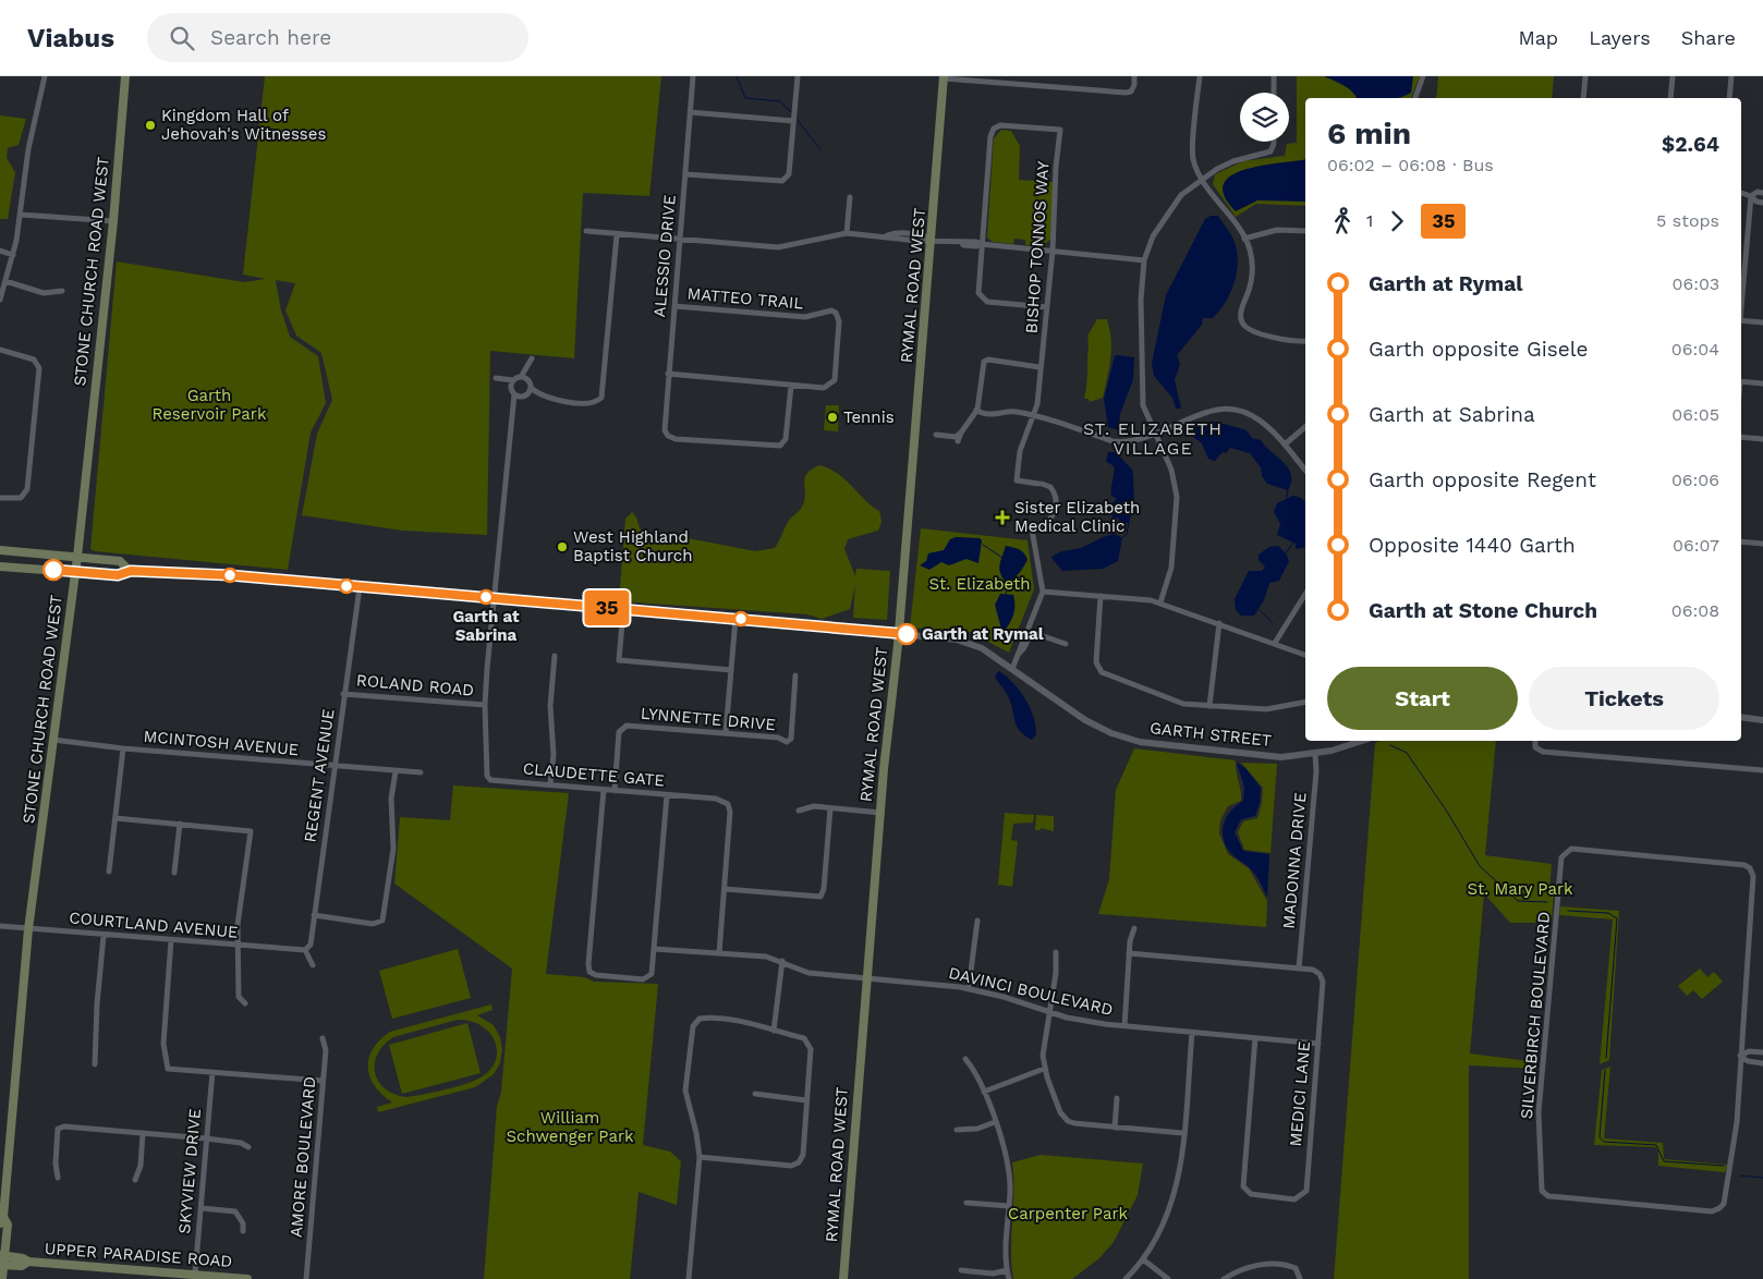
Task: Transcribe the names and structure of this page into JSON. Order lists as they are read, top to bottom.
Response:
{
  "streets": {
    "main road": [
      "STONE CHURCH ROAD WEST",
      "RYMAL ROAD WEST",
      "GARTH STREET",
      "UPPER PARADISE ROAD"
    ],
    "street": [
      "BISHOP TONNOS WAY",
      "ALESSIO DRIVE",
      "MATTEO TRAIL",
      "ROLAND ROAD",
      "LYNNETTE DRIVE",
      "MCINTOSH AVENUE",
      "CLAUDETTE GATE",
      "REGENT AVENUE",
      "MADONNA DRIVE",
      "COURTLAND AVENUE",
      "DAVINCI BOULEVARD",
      "SILVERBIRCH BOULEVARD",
      "MEDICI LANE",
      "AMORE BOULEVARD",
      "SKYVIEW DRIVE"
    ]
  },
  "crossings": [
    ["ALESSIO DRIVE", "MATTEO TRAIL"],
    ["STONE CHURCH ROAD WEST", "GARTH STREET"],
    ["STONE CHURCH ROAD WEST", "MCINTOSH AVENUE"],
    ["STONE CHURCH ROAD WEST", "COURTLAND AVENUE"],
    ["STONE CHURCH ROAD WEST", "UPPER PARADISE ROAD"],
    ["RYMAL ROAD WEST", "GARTH STREET"],
    ["RYMAL ROAD WEST", "DAVINCI BOULEVARD"],
    ["ROLAND ROAD", "CLAUDETTE GATE"],
    ["ROLAND ROAD", "REGENT AVENUE"],
    ["LYNNETTE DRIVE", "CLAUDETTE GATE"],
    ["GARTH STREET", "CLAUDETTE GATE"],
    ["GARTH STREET", "REGENT AVENUE"],
    ["GARTH STREET", "MADONNA DRIVE"],
    ["MCINTOSH AVENUE", "REGENT AVENUE"],
    ["CLAUDETTE GATE", "DAVINCI BOULEVARD"],
    ["REGENT AVENUE", "COURTLAND AVENUE"],
    ["MADONNA DRIVE", "MEDICI LANE"],
    ["DAVINCI BOULEVARD", "MEDICI LANE"],
    ["SKYVIEW DRIVE", "UPPER PARADISE ROAD"]
  ],
  "districts": ["ST. ELIZABETH VILLAGE"],
  "parks": [
    "Garth Reservoir Park",
    "St. Elizabeth",
    "St. Mary Park",
    "William Schwenger Park",
    "Carpenter Park"
  ],
  "places": {
    "other": [
      "Kingdom Hall of Jehovah's Witnesses",
      "Tennis",
      "West Highland Baptist Church",
      "Garth at Sabrina",
      "Garth at Rymal"
    ],
    "health": ["Sister Elizabeth Medical Clinic"]
  },
  "lines": ["bus line 35"],
  "page": {
    "header": "Viabus",
    "search": "Search here",
    "nav": ["Map", "Layers", "Share"],
    "on_map": "35",
    "heading": ["6 min", "06:02 – 06:08 · Bus", "$2.64"],
    "legs": ["1", "35", "5 stops"],
    "list": [
      {
        "name": "Garth at Rymal",
        "value": "06:03"
      },
      {
        "name": "Garth opposite Gisele",
        "value": "06:04"
      },
      {
        "name": "Garth at Sabrina",
        "value": "06:05"
      },
      {
        "name": "Garth opposite Regent",
        "value": "06:06"
      },
      {
        "name": "Opposite 1440 Garth",
        "value": "06:07"
      },
      {
        "name": "Garth at Stone Church",
        "value": "06:08"
      }
    ],
    "buttons": ["Start", "Tickets"]
  }
}
